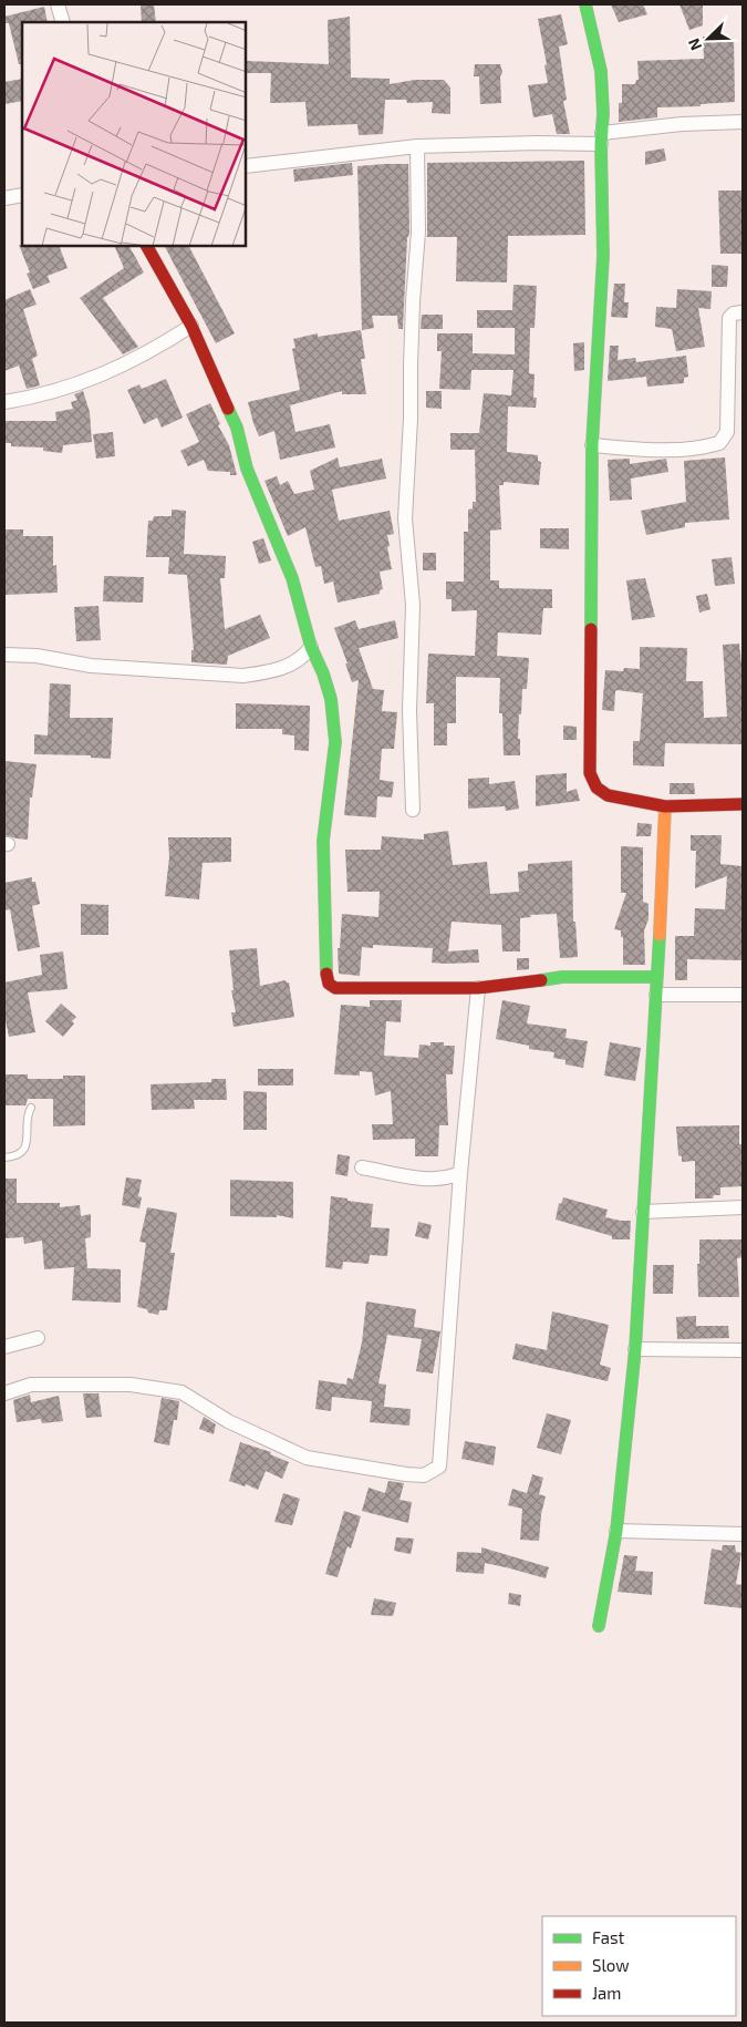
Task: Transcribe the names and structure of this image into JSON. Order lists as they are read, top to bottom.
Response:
{
  "legend": ["Fast", "Slow", "Jam"],
  "north": "bottom left"
}
